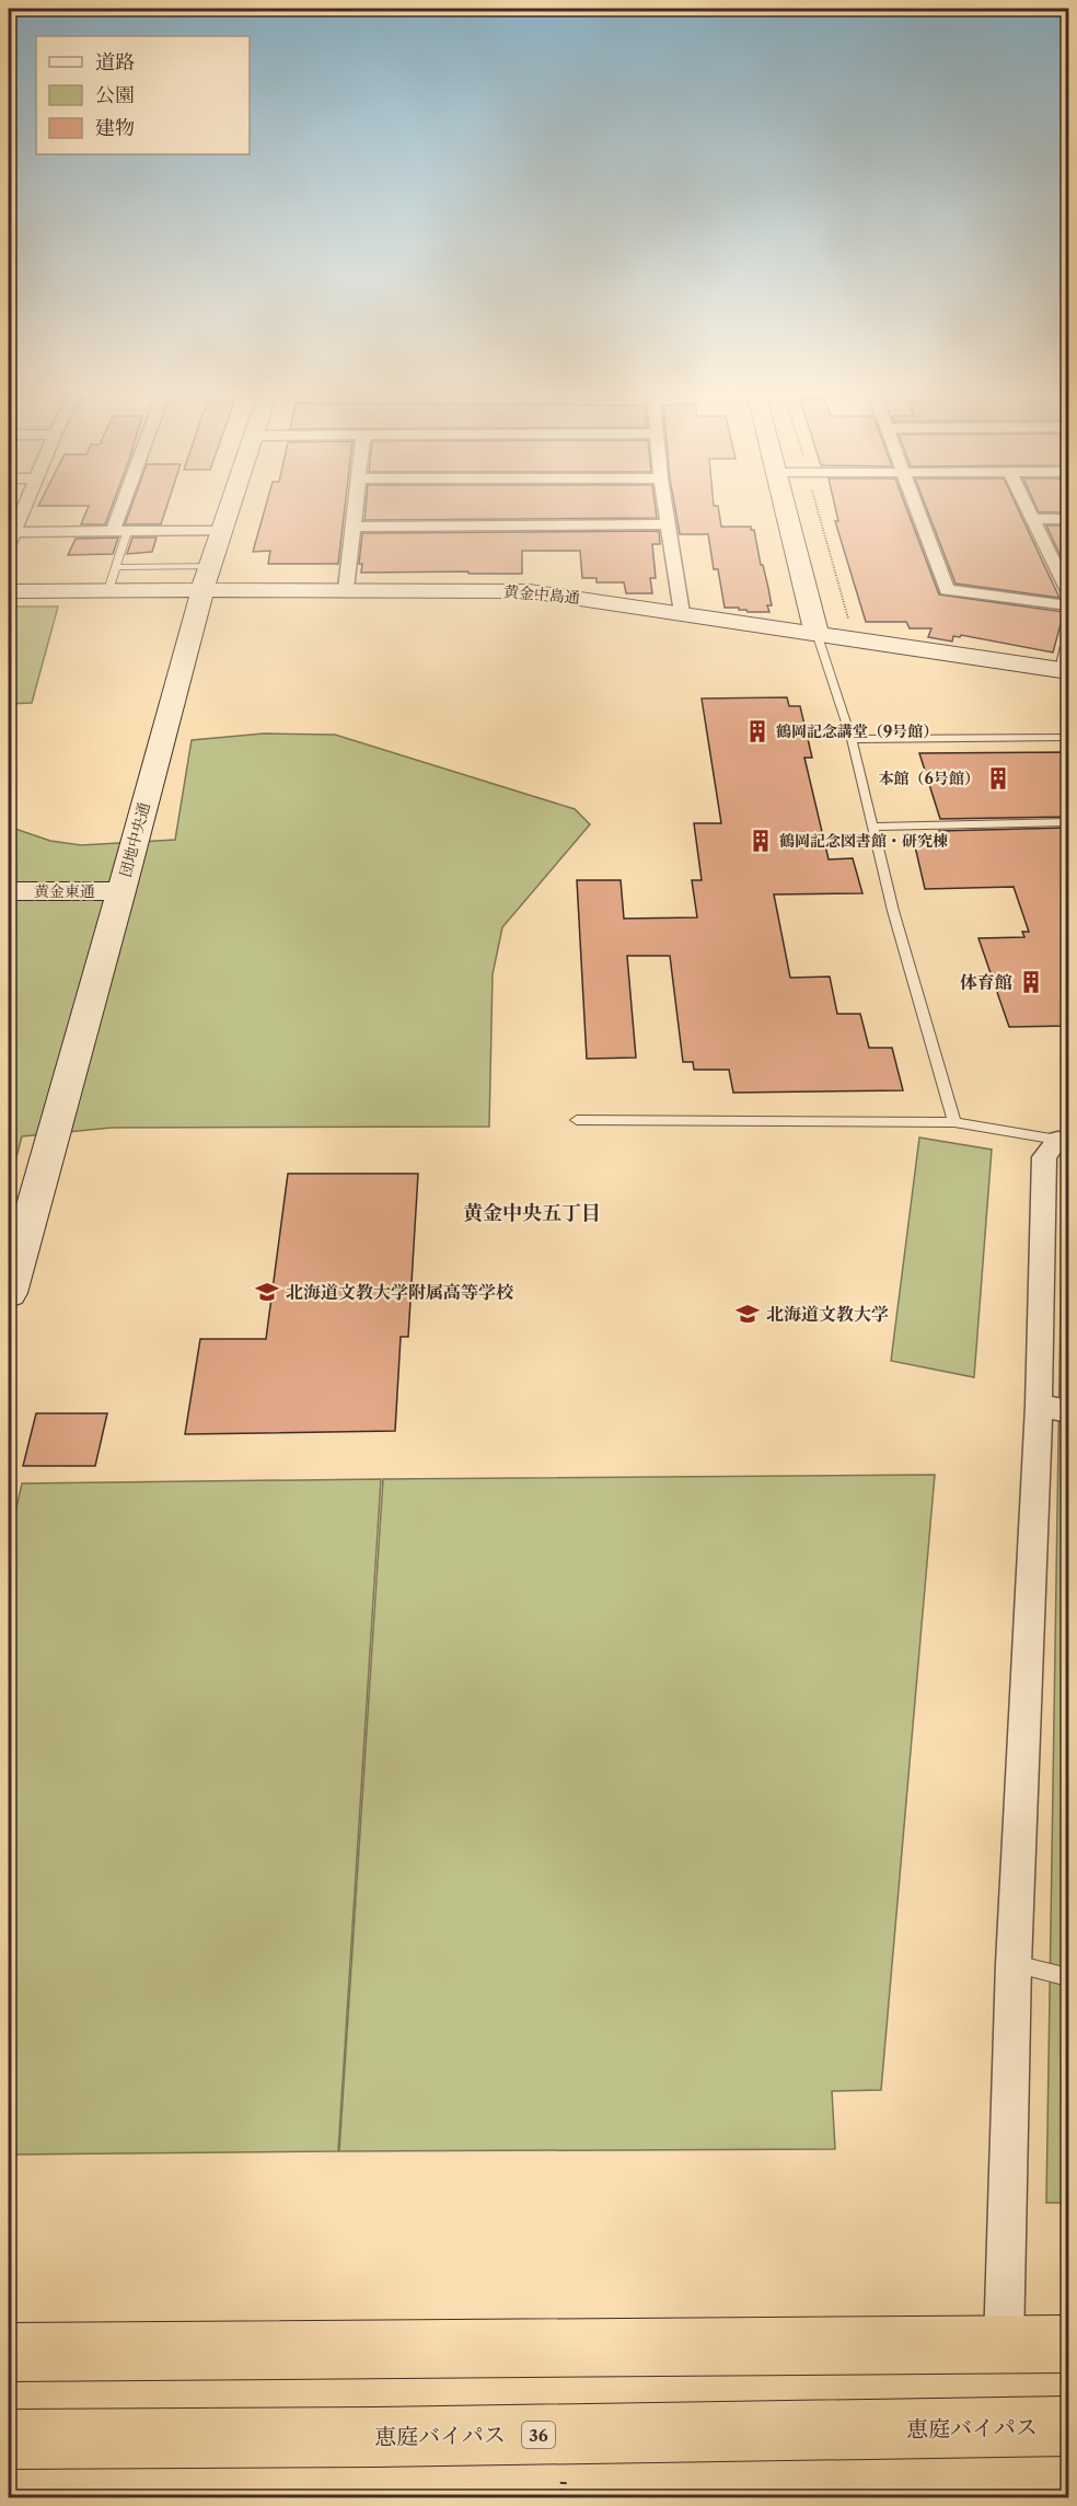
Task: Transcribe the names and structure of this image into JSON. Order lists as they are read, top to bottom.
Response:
{
  "streets": {
    "highway": ["恵庭バイパス", "36"],
    "street": ["黄金中島通", "団地中央通", "黄金東通"]
  },
  "crossings": [
    ["黄金中島通", "団地中央通"],
    ["団地中央通", "黄金東通"]
  ],
  "districts": ["黄金中央五丁目"],
  "places": {
    "building": [
      "鶴岡記念講堂（9号館）",
      "本館（6号館）",
      "鶴岡記念図書館・研究棟",
      "体育館"
    ],
    "school or university": ["北海道文教大学附属高等学校", "北海道文教大学"]
  },
  "legend": ["道路", "公園", "建物"]
}
